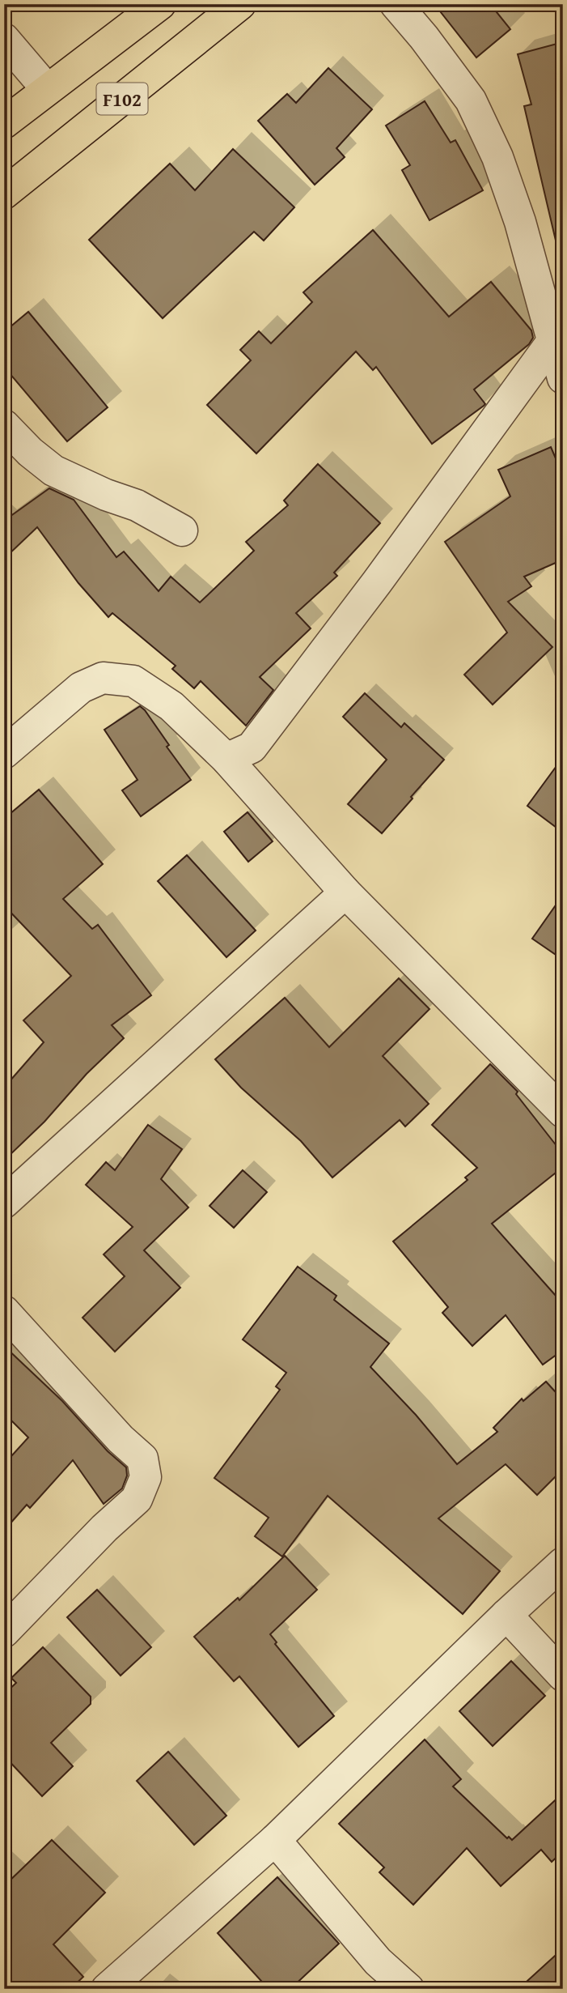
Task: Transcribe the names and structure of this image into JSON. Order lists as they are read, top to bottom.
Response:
{
  "streets": {
    "main road": ["F102"]
  }
}
